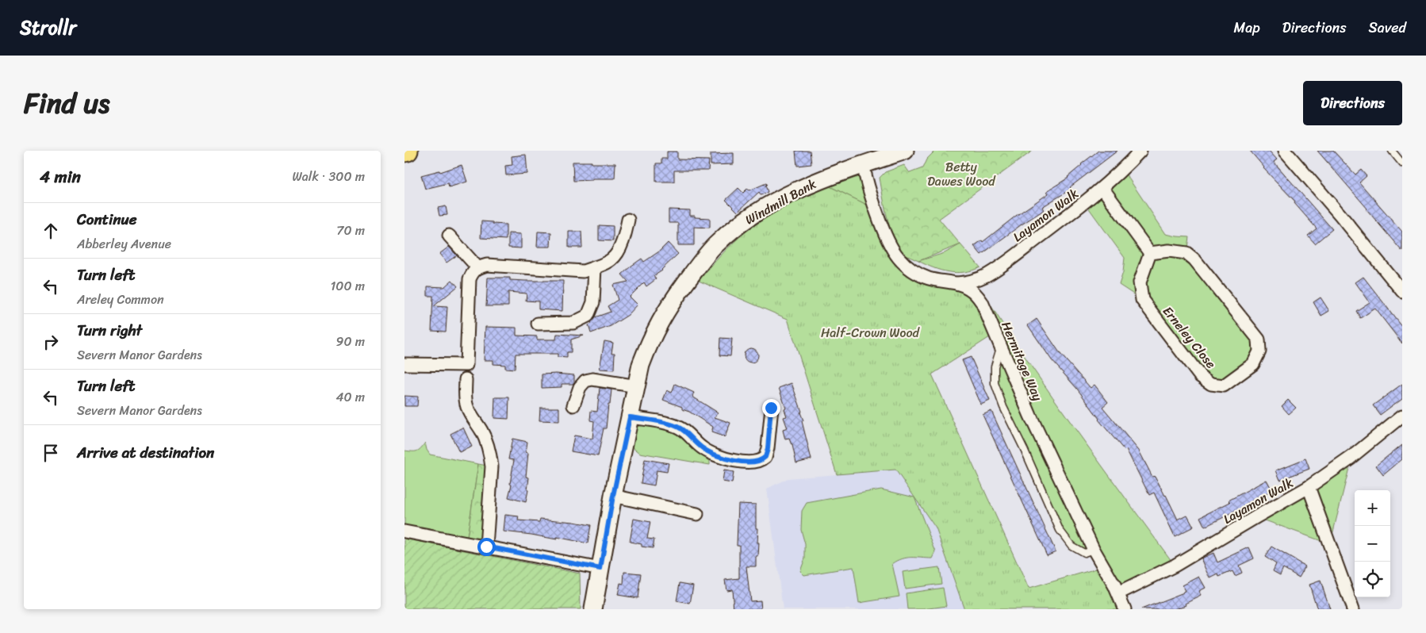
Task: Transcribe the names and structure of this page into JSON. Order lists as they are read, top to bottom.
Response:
{
  "streets": {
    "main road": ["Windmill Bank"],
    "street": ["Layamon Walk", "Erneley Close", "Hermitage Way"]
  },
  "crossings": [
    ["Windmill Bank", "Hermitage Way"],
    ["Layamon Walk", "Hermitage Way"]
  ],
  "parks": ["Betty Dawes Wood", "Half-Crown Wood"],
  "page": {
    "header": "Strollr",
    "nav": ["Map", "Directions", "Saved"],
    "title": "Find us",
    "buttons": "Directions",
    "heading": ["4 min", "Walk · 300 m"],
    "list": [
      ["Continue", "Abberley Avenue", "70 m"],
      ["Turn left", "Areley Common", "100 m"],
      ["Turn right", "Severn Manor Gardens", "90 m"],
      ["Turn left", "Severn Manor Gardens", "40 m"],
      "Arrive at destination"
    ],
    "map_buttons": ["+", "−"]
  }
}
